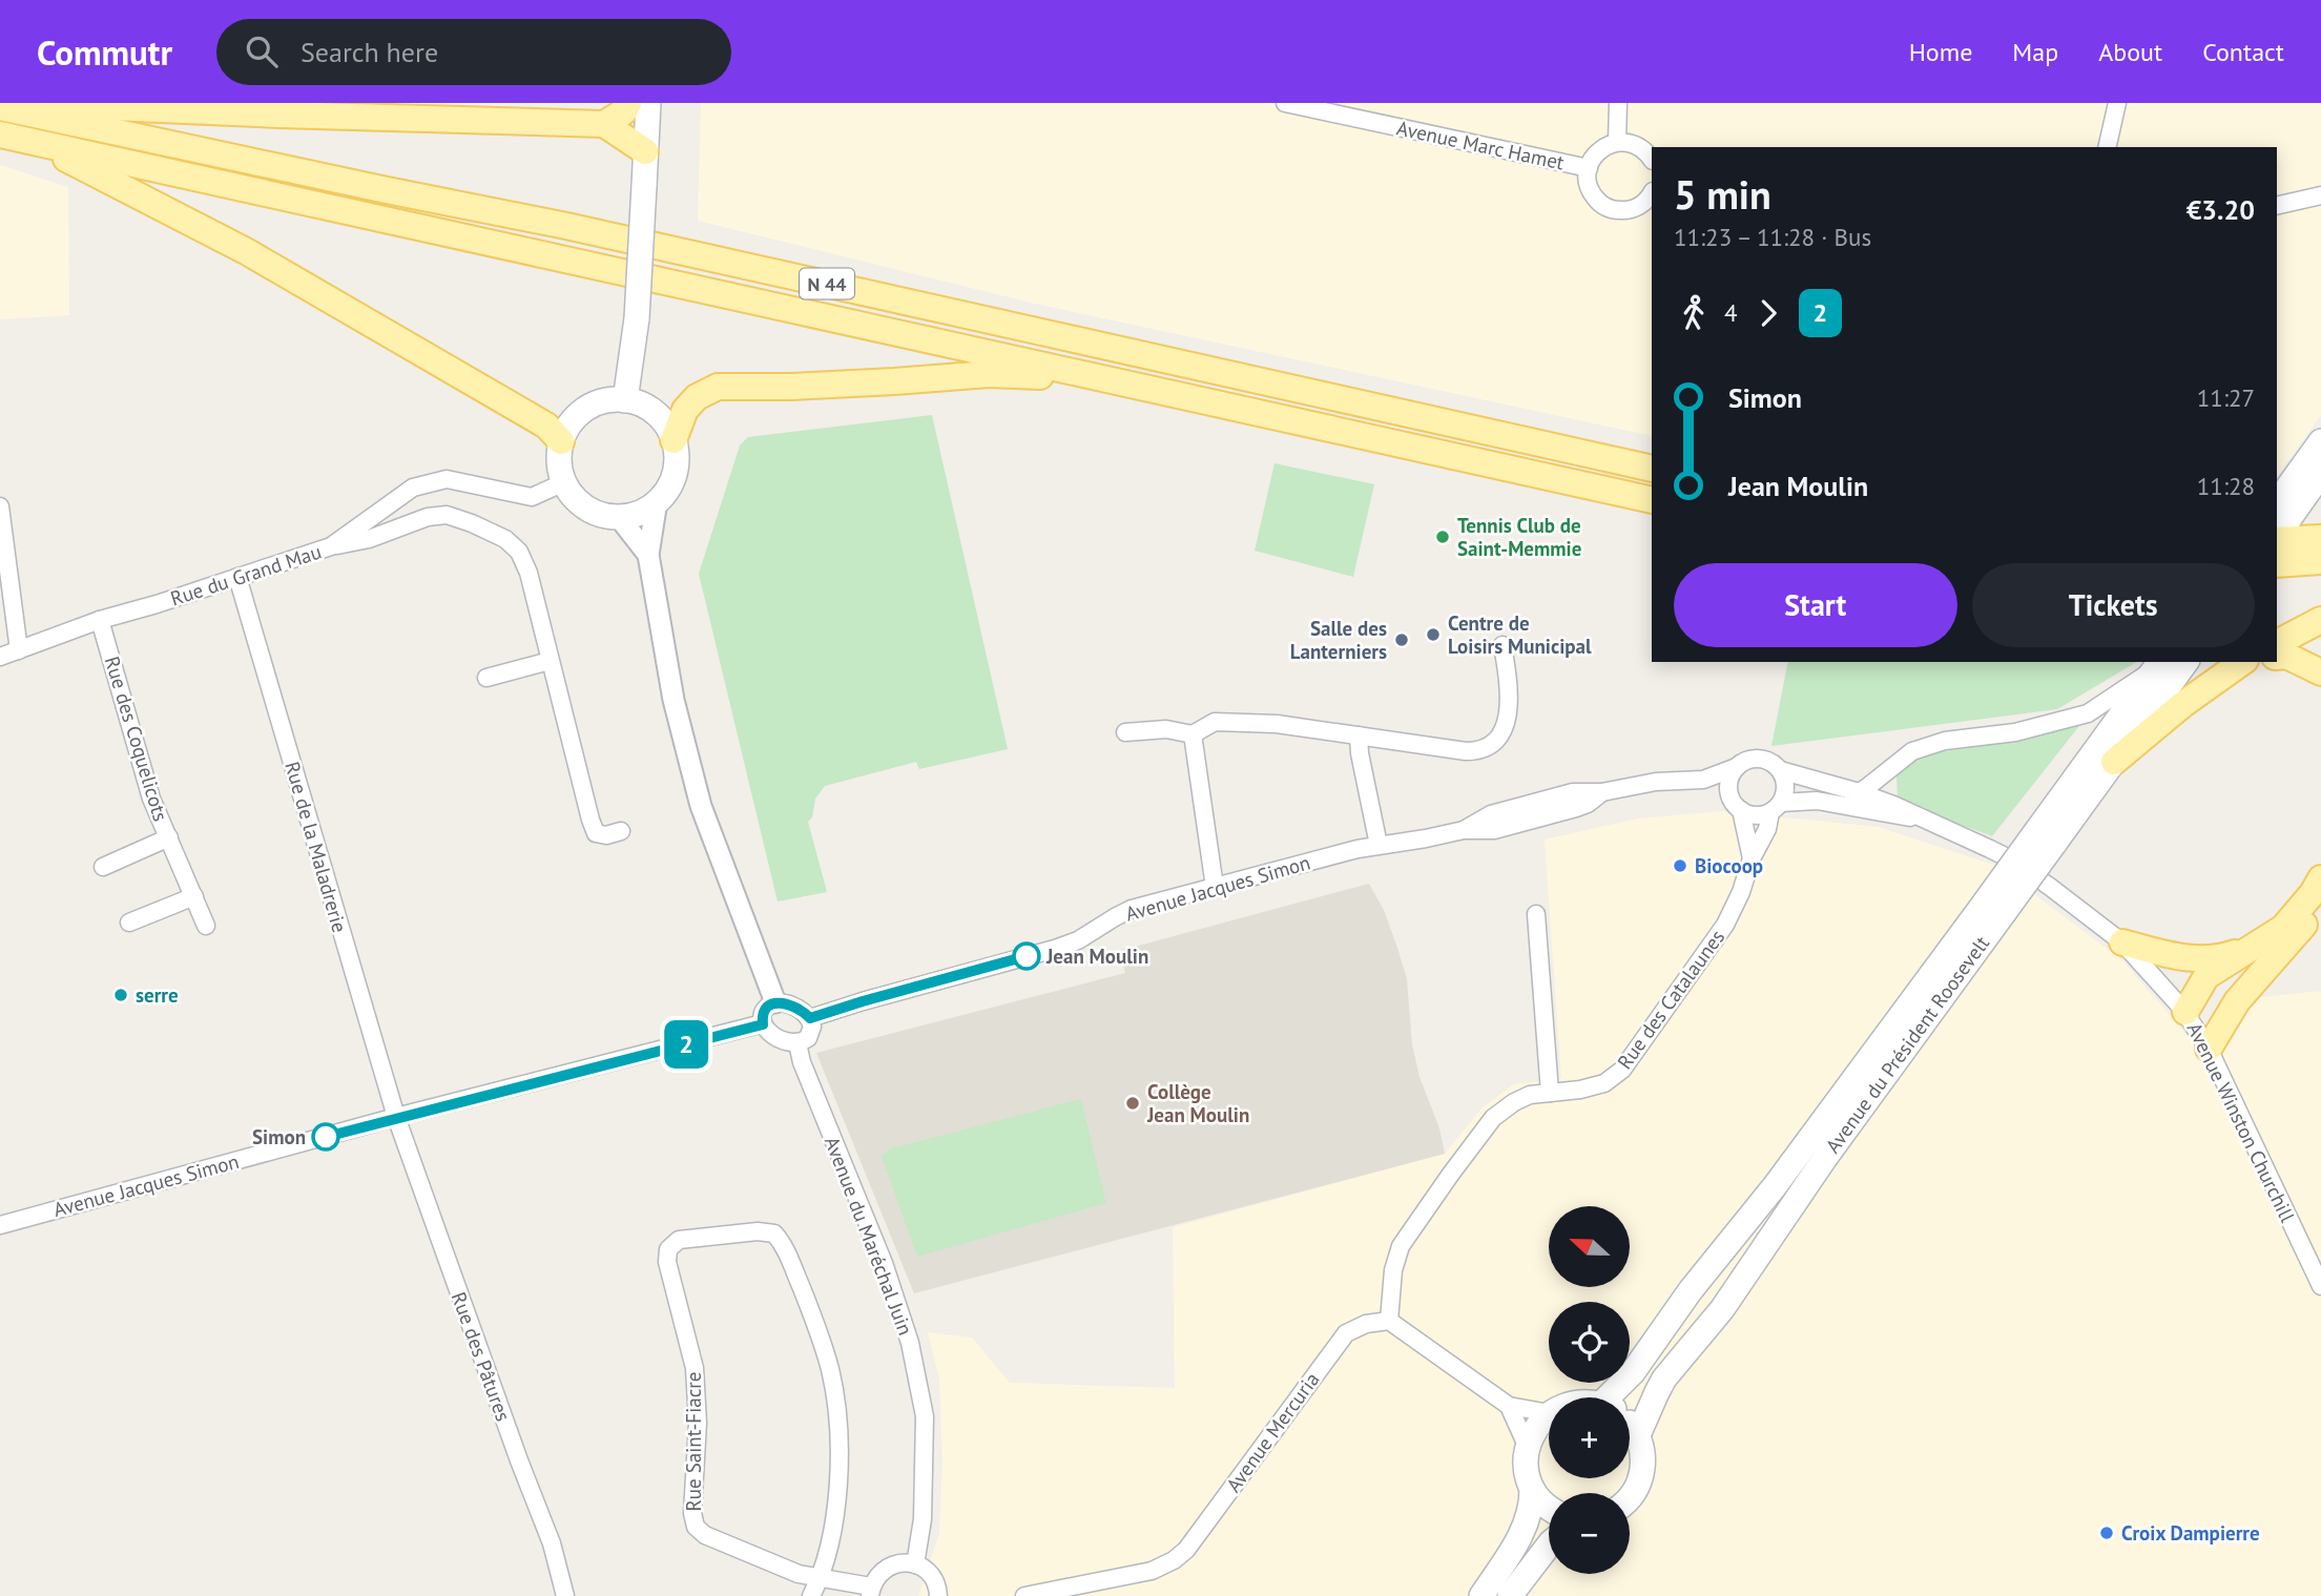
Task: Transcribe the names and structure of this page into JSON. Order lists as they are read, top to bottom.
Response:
{
  "streets": {
    "main road": ["N 44", "Avenue du Président Roosevelt"],
    "street": [
      "Avenue Marc Hamet",
      "Rue du Grand Mau",
      "Rue des Coquelicots",
      "Rue de la Maladrerie",
      "Avenue Jacques Simon",
      "Rue des Catalaunes",
      "Avenue Winston Churchill",
      "Avenue du Maréchal Juin",
      "Rue des Pâtures",
      "Avenue Mercuria",
      "Rue Saint-Fiacre"
    ]
  },
  "crossings": [
    ["Rue du Grand Mau", "Rue des Coquelicots"],
    ["Rue du Grand Mau", "Rue de la Maladrerie"],
    ["Rue de la Maladrerie", "Avenue Jacques Simon"],
    ["Rue de la Maladrerie", "Rue des Pâtures"],
    ["Avenue Jacques Simon", "Rue des Catalaunes"],
    ["Avenue Jacques Simon", "Avenue du Maréchal Juin"],
    ["Avenue Jacques Simon", "Rue des Pâtures"],
    ["Rue des Catalaunes", "Avenue Mercuria"]
  ],
  "places": [
    "Tennis Club de Saint-Memmie",
    "Centre de Loisirs Municipal",
    "Salle des Lanterniers",
    "Biocoop",
    "Jean Moulin",
    "serre",
    "Collège Jean Moulin",
    "Simon",
    "Croix Dampierre"
  ],
  "lines": ["bus line 2"],
  "north": "left",
  "page": {
    "header": "Commutr",
    "search": "Search here",
    "nav": [
      "Home",
      "Map",
      "About",
      "Contact"
    ],
    "on_map": "2",
    "heading": ["5 min", "11:23 – 11:28 · Bus", "€3.20"],
    "legs": ["4", "2"],
    "list": [
      {
        "name": "Simon",
        "value": "11:27"
      },
      {
        "name": "Jean Moulin",
        "value": "11:28"
      }
    ],
    "buttons": ["Start", "Tickets"],
    "map_buttons": ["+", "−"]
  }
}
